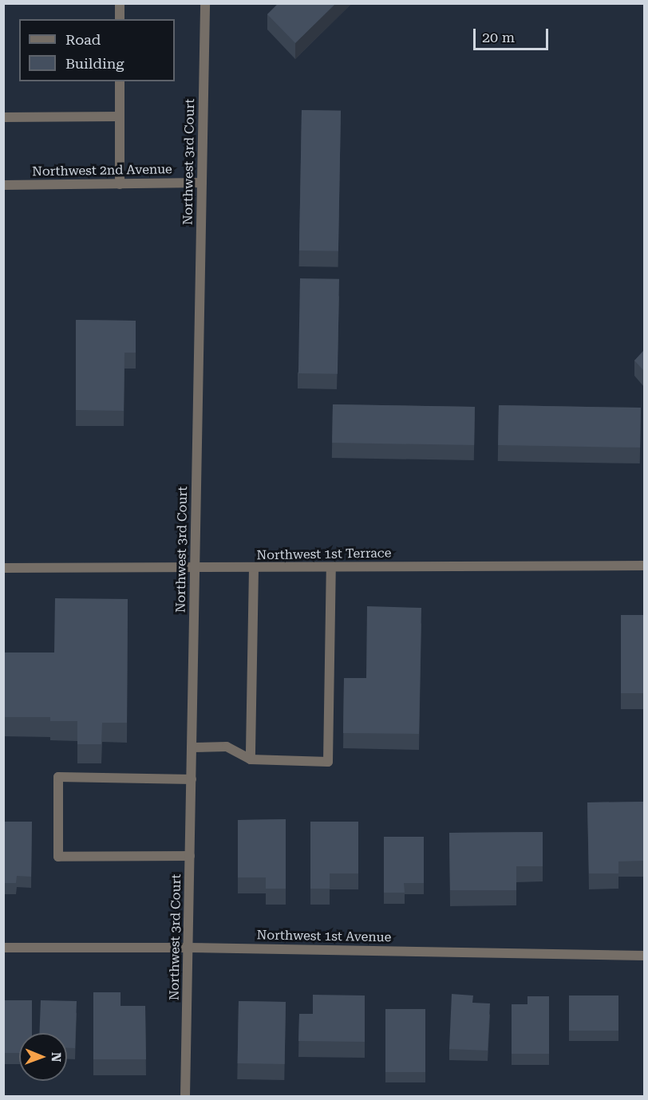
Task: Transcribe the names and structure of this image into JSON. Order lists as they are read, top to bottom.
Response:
{
  "streets": {
    "street": [
      "Northwest 3rd Court",
      "Northwest 2nd Avenue",
      "Northwest 1st Terrace",
      "Northwest 1st Avenue"
    ]
  },
  "crossings": [
    ["Northwest 3rd Court", "Northwest 2nd Avenue"],
    ["Northwest 3rd Court", "Northwest 1st Terrace"],
    ["Northwest 3rd Court", "Northwest 1st Avenue"]
  ],
  "legend": ["Road", "Building"],
  "scale_bar": "20 m",
  "north": "right"
}
